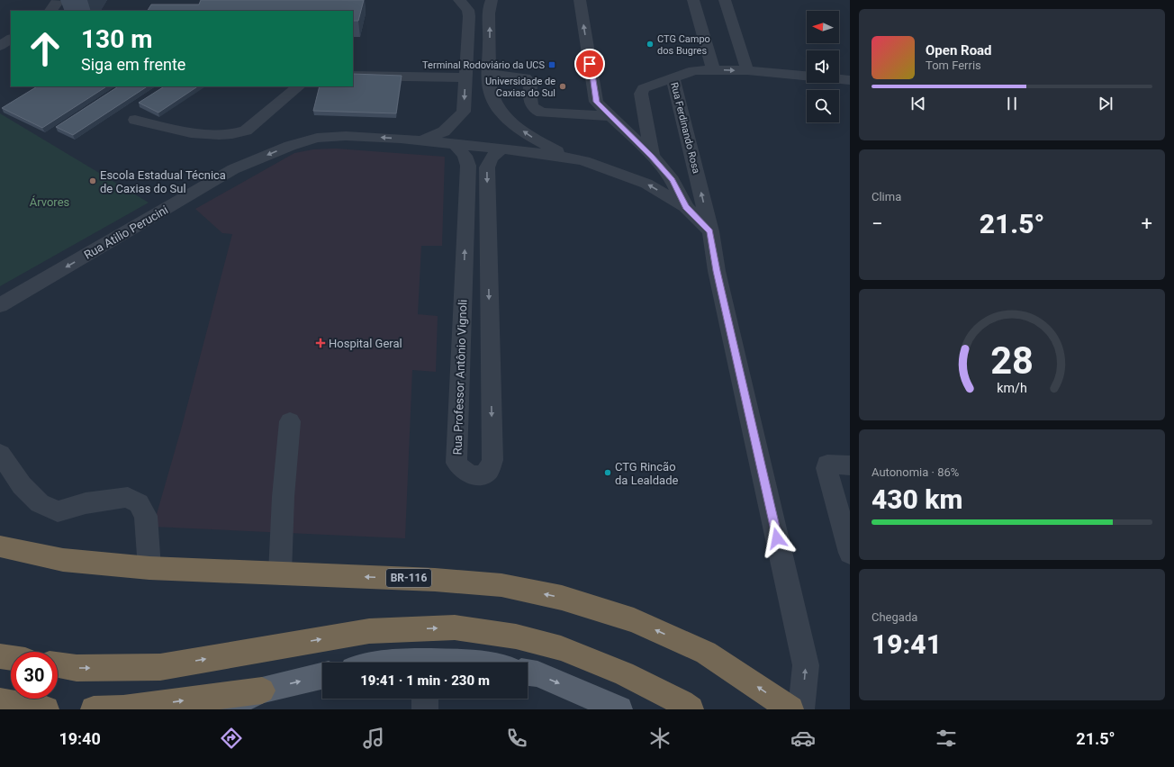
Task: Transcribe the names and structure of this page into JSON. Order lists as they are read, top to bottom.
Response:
{
  "streets": {
    "highway": ["BR-116"],
    "street": ["Rua Ferdinando Rosa", "Rua Atilio Perucini", "Rua Professor Antônio Vignoli"]
  },
  "crossings": [
    ["Rua Atilio Perucini", "Rua Professor Antônio Vignoli"]
  ],
  "one_way": ["Rua Ferdinando Rosa"],
  "parks": ["Árvores"],
  "places": {
    "other": [
      "CTG Campo dos Bugres",
      "Universidade de Caxias do Sul",
      "Escola Estadual Técnica de Caxias do Sul",
      "CTG Rincão da Lealdade"
    ],
    "transit": ["Terminal Rodoviário da UCS"],
    "health": ["Hospital Geral"]
  },
  "north": "left",
  "page": {
    "turn": ["130 m", "Siga em frente"],
    "song": ["Open Road", "Tom Ferris"],
    "tile": [
      "Clima",
      ["Autonomia · 86%", "430 km"],
      ["Chegada", "19:41"]
    ],
    "heat": ["−", "21.5°", "+"],
    "limit": "30",
    "trip": "19:41 · 1 min · 230 m",
    "tabs": ["19:40", "21.5°"],
    "gauge": ["28", "km/h"]
  }
}
